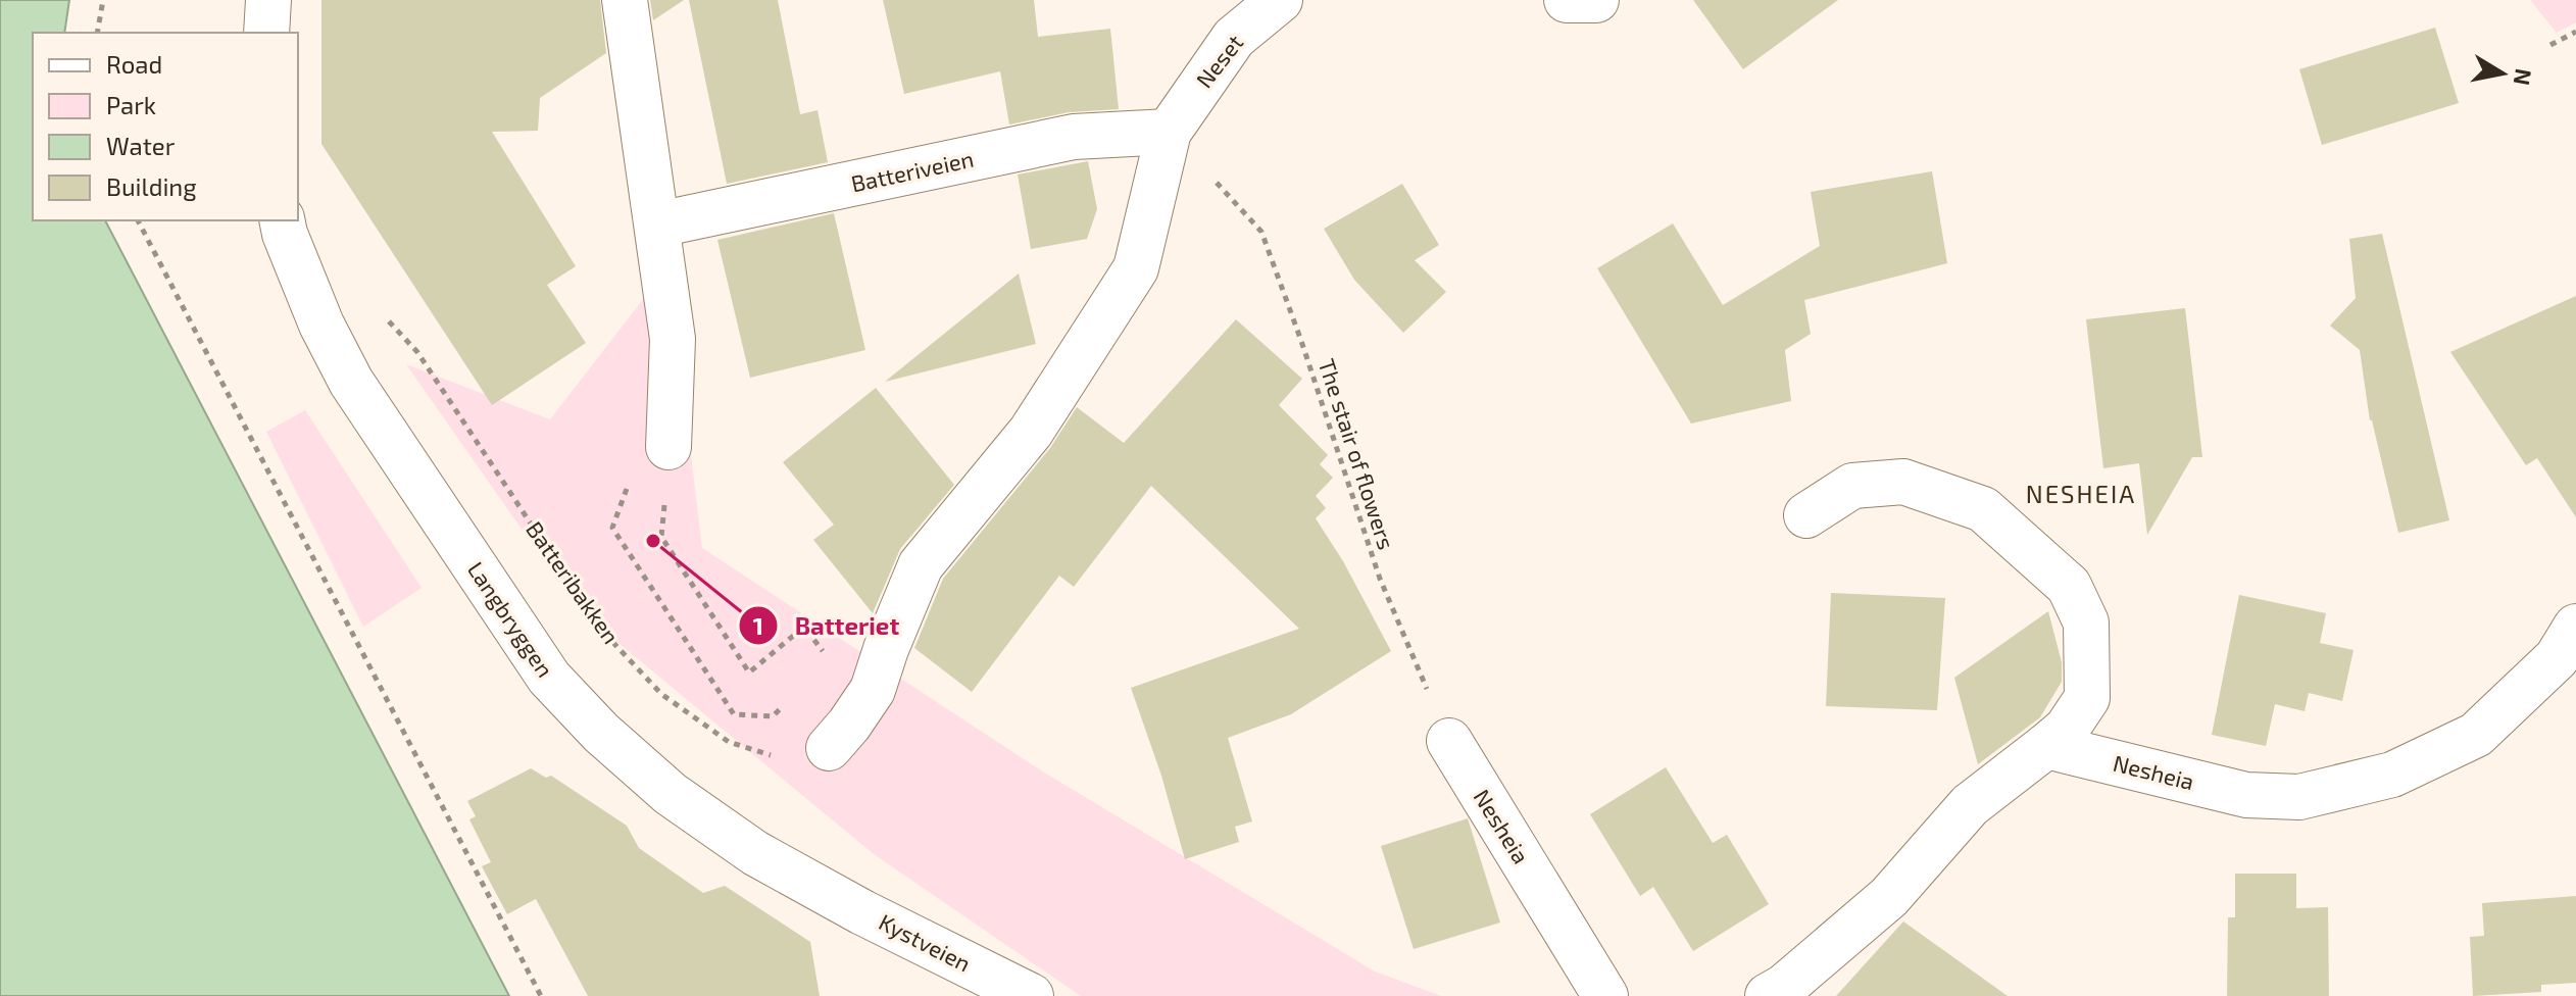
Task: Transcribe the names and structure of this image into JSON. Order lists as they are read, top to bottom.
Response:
{
  "streets": {
    "street": [
      "Neset",
      "Batteriveien",
      "Langbryggen",
      "Nesheia",
      "Kystveien"
    ],
    "path": ["The stair of flowers", "Batteribakken"]
  },
  "crossings": [
    ["Neset", "Batteriveien"],
    ["Neset", "The stair of flowers"],
    ["Batteriveien", "The stair of flowers"],
    ["The stair of flowers", "Nesheia"],
    ["Langbryggen", "Kystveien"]
  ],
  "districts": ["NESHEIA"],
  "places": ["Batteriet"],
  "legend": [
    "Road",
    "Park",
    "Water",
    "Building"
  ],
  "north": "right"
}
